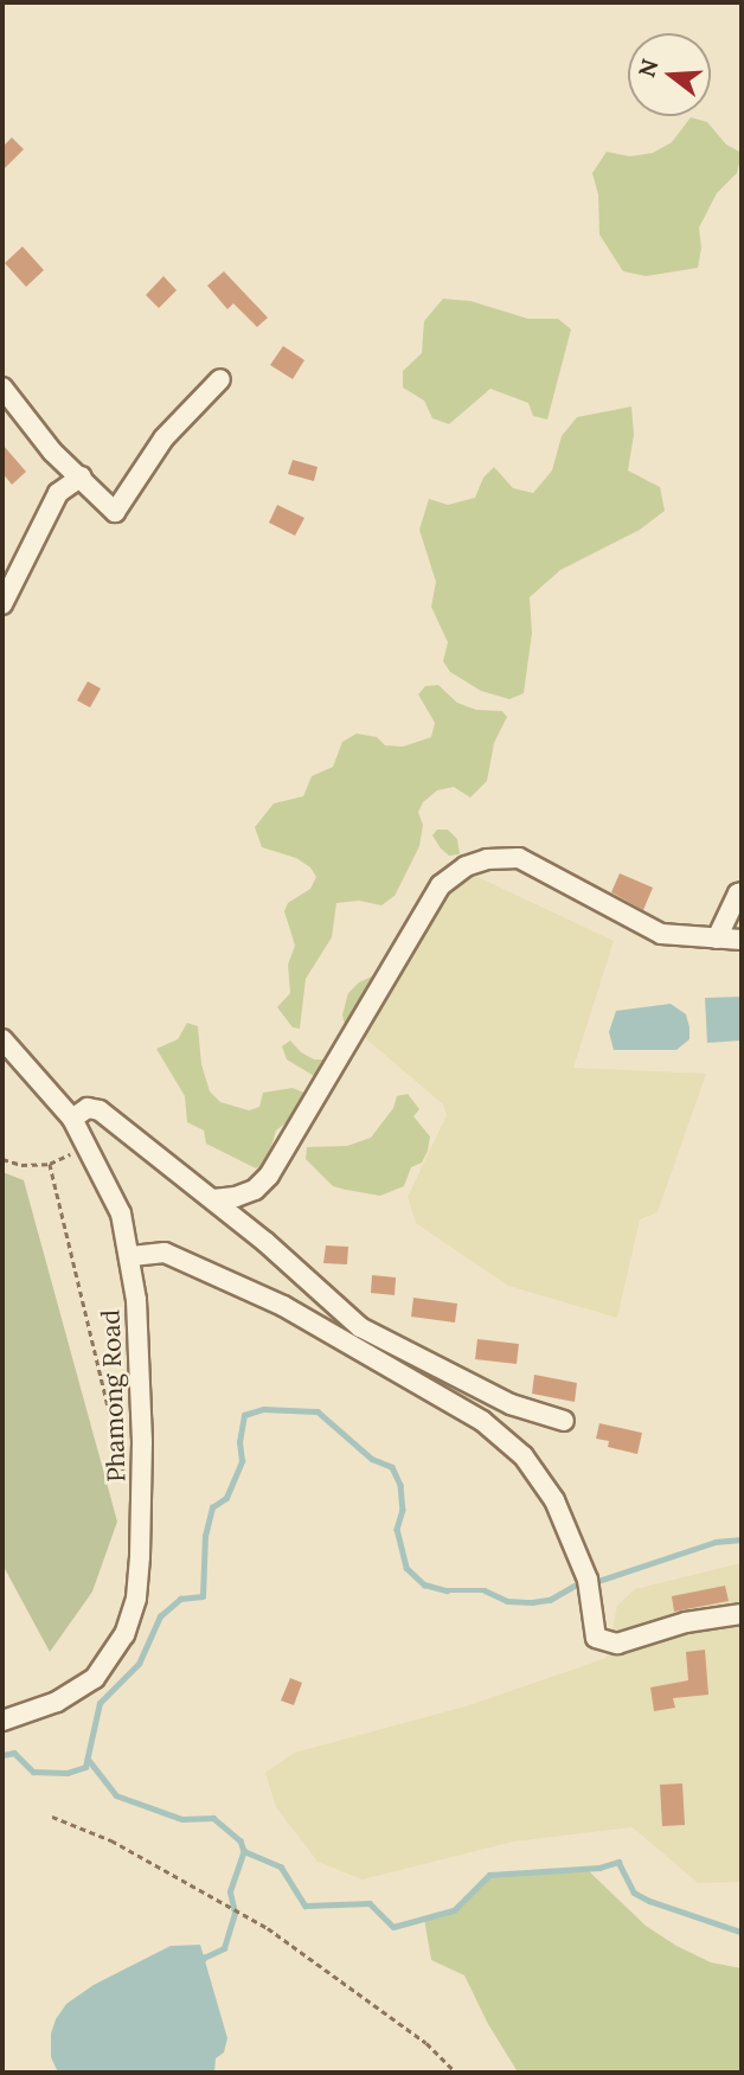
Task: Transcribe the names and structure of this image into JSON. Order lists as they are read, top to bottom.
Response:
{
  "streets": {
    "street": ["Phamong Road"]
  },
  "north": "left"
}
